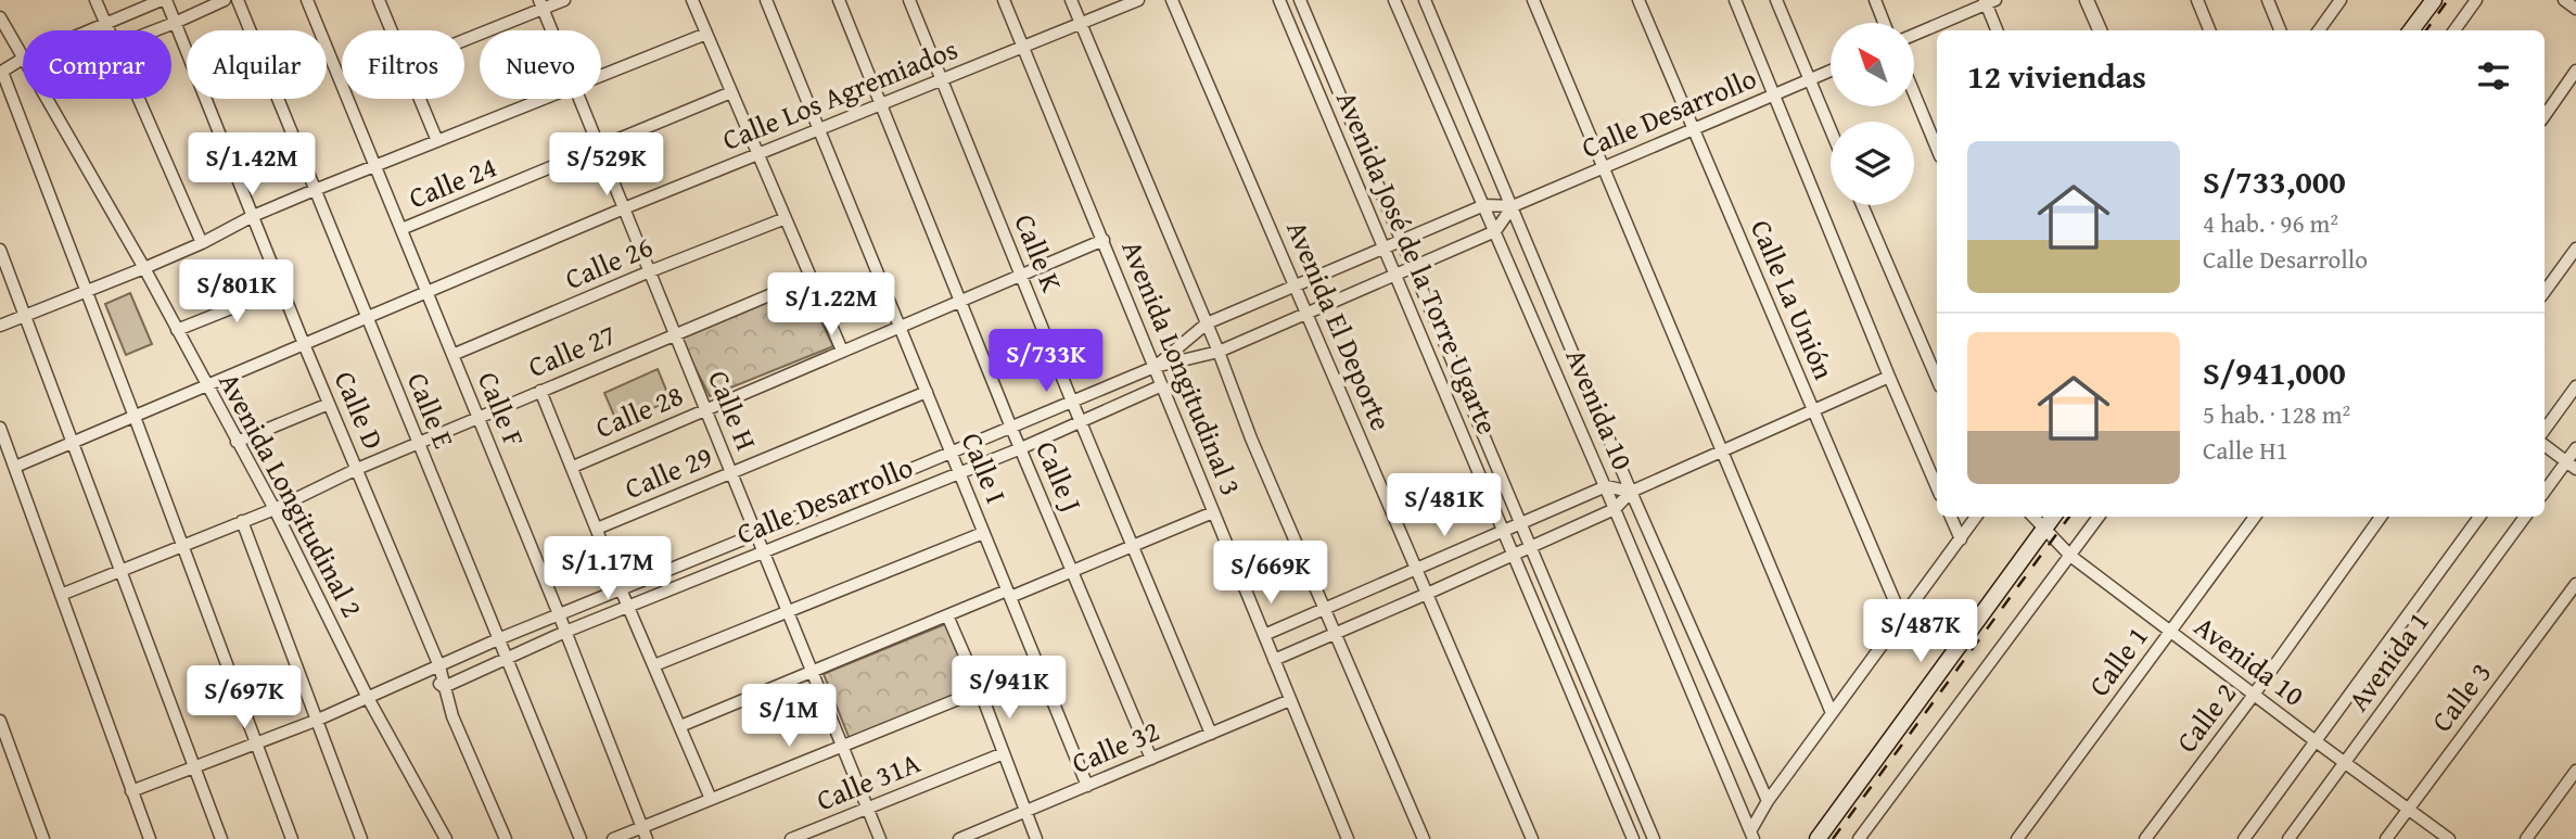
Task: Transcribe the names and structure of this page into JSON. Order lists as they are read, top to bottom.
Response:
{
  "streets": {
    "street": [
      "Calle Los Agremiados",
      "Calle Desarrollo",
      "Calle 24",
      "Calle K",
      "Calle 26",
      "Avenida José de la Torre Ugarte",
      "Calle La Unión",
      "Avenida El Deporte",
      "Calle 27",
      "Avenida Longitudinal 3",
      "Calle F",
      "Avenida 10",
      "Calle D",
      "Calle E",
      "Calle H",
      "Calle 28",
      "Calle I",
      "Calle 29",
      "Calle J",
      "Avenida Longitudinal 2",
      "Calle 1",
      "Avenida 1",
      "Calle 3",
      "Calle 2",
      "Calle 32",
      "Calle 31A"
    ]
  },
  "crossings": [
    ["Calle Los Agremiados", "Calle K"],
    ["Calle Los Agremiados", "Avenida Longitudinal 3"],
    ["Calle Los Agremiados", "Calle F"],
    ["Calle Los Agremiados", "Calle D"],
    ["Calle Los Agremiados", "Calle E"],
    ["Calle Los Agremiados", "Calle H"],
    ["Calle Los Agremiados", "Calle I"],
    ["Calle Los Agremiados", "Calle J"],
    ["Calle Los Agremiados", "Avenida Longitudinal 2"],
    ["Calle Desarrollo", "Calle K"],
    ["Calle Desarrollo", "Avenida José de la Torre Ugarte"],
    ["Calle Desarrollo", "Calle La Unión"],
    ["Calle Desarrollo", "Avenida El Deporte"],
    ["Calle Desarrollo", "Avenida Longitudinal 3"],
    ["Calle Desarrollo", "Calle F"],
    ["Calle Desarrollo", "Avenida 10"],
    ["Calle Desarrollo", "Calle D"],
    ["Calle Desarrollo", "Calle E"],
    ["Calle Desarrollo", "Calle H"],
    ["Calle Desarrollo", "Calle I"],
    ["Calle Desarrollo", "Calle J"],
    ["Calle Desarrollo", "Avenida Longitudinal 2"],
    ["Calle 24", "Calle F"],
    ["Calle 24", "Calle H"],
    ["Calle K", "Calle 28"],
    ["Calle K", "Calle 32"],
    ["Calle 26", "Calle F"],
    ["Calle 26", "Calle H"],
    ["Calle 27", "Calle F"],
    ["Calle 27", "Calle D"],
    ["Calle 27", "Calle E"],
    ["Calle 27", "Calle H"],
    ["Calle 27", "Avenida Longitudinal 2"],
    ["Avenida Longitudinal 3", "Calle 28"],
    ["Avenida Longitudinal 3", "Calle 32"],
    ["Avenida 10", "Calle 1"],
    ["Avenida 10", "Avenida 1"],
    ["Avenida 10", "Calle 3"],
    ["Avenida 10", "Calle 2"],
    ["Calle H", "Calle 28"],
    ["Calle H", "Calle 29"],
    ["Calle H", "Calle 31A"],
    ["Calle 28", "Calle I"],
    ["Calle 28", "Calle J"],
    ["Calle I", "Calle 29"],
    ["Calle I", "Calle 32"],
    ["Calle J", "Calle 32"]
  ],
  "north": "top left",
  "page": {
    "chip": [
      "Comprar",
      "Alquilar",
      "Filtros",
      "Nuevo"
    ],
    "heading": "12 viviendas",
    "list": [
      {
        "name": "S/733,000",
        "note": "4 hab. · 96 m² · Calle Desarrollo"
      },
      {
        "name": "S/941,000",
        "note": "5 hab. · 128 m² · Calle H1"
      }
    ],
    "price": [
      "S/1.42M",
      "S/529K",
      "S/801K",
      "S/1.22M",
      "S/733K",
      "S/481K",
      "S/1.17M",
      "S/669K",
      "S/487K",
      "S/941K",
      "S/697K",
      "S/1M"
    ]
  }
}
